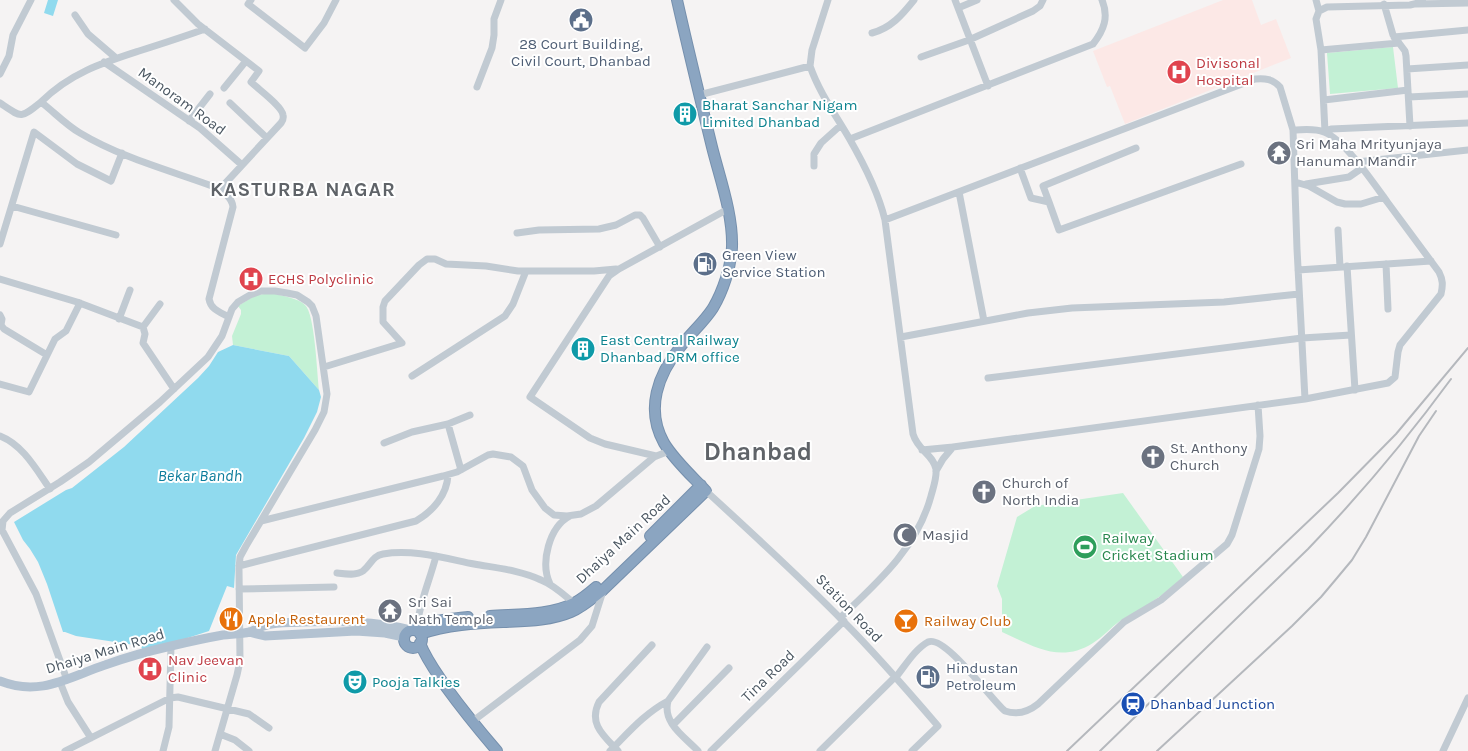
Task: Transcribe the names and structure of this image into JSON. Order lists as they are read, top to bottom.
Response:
{
  "streets": {
    "highway": ["Dhaiya Main Road"],
    "street": ["Manoram Road", "Station Road", "Tina Road"]
  },
  "crossings": [
    ["Dhaiya Main Road", "Station Road"],
    ["Station Road", "Tina Road"]
  ],
  "districts": ["KASTURBA NAGAR", "Dhanbad"],
  "water": ["Bekar Bandh"],
  "places": {
    "public building": ["28 Court Building, Civil Court, Dhanbad"],
    "hospital": ["Divisonal Hospital", "ECHS Polyclinic", "Nav Jeevan Clinic"],
    "building": ["Bharat Sanchar Nigam Limited Dhanbad", "East Central Railway Dhanbad DRM office"],
    "temple": ["Sri Maha Mrityunjaya Hanuman Mandir", "Sri Sai Nath Temple"],
    "fuel station": ["Green View Service Station", "Hindustan Petroleum"],
    "church": ["St. Anthony Church", "Church of North India"],
    "mosque": ["Masjid"],
    "sports": ["Railway Cricket Stadium"],
    "restaurant": ["Apple Restaurent"],
    "bar": ["Railway Club"],
    "theatre": ["Pooja Talkies"],
    "station": ["Dhanbad Junction"]
  }
}
